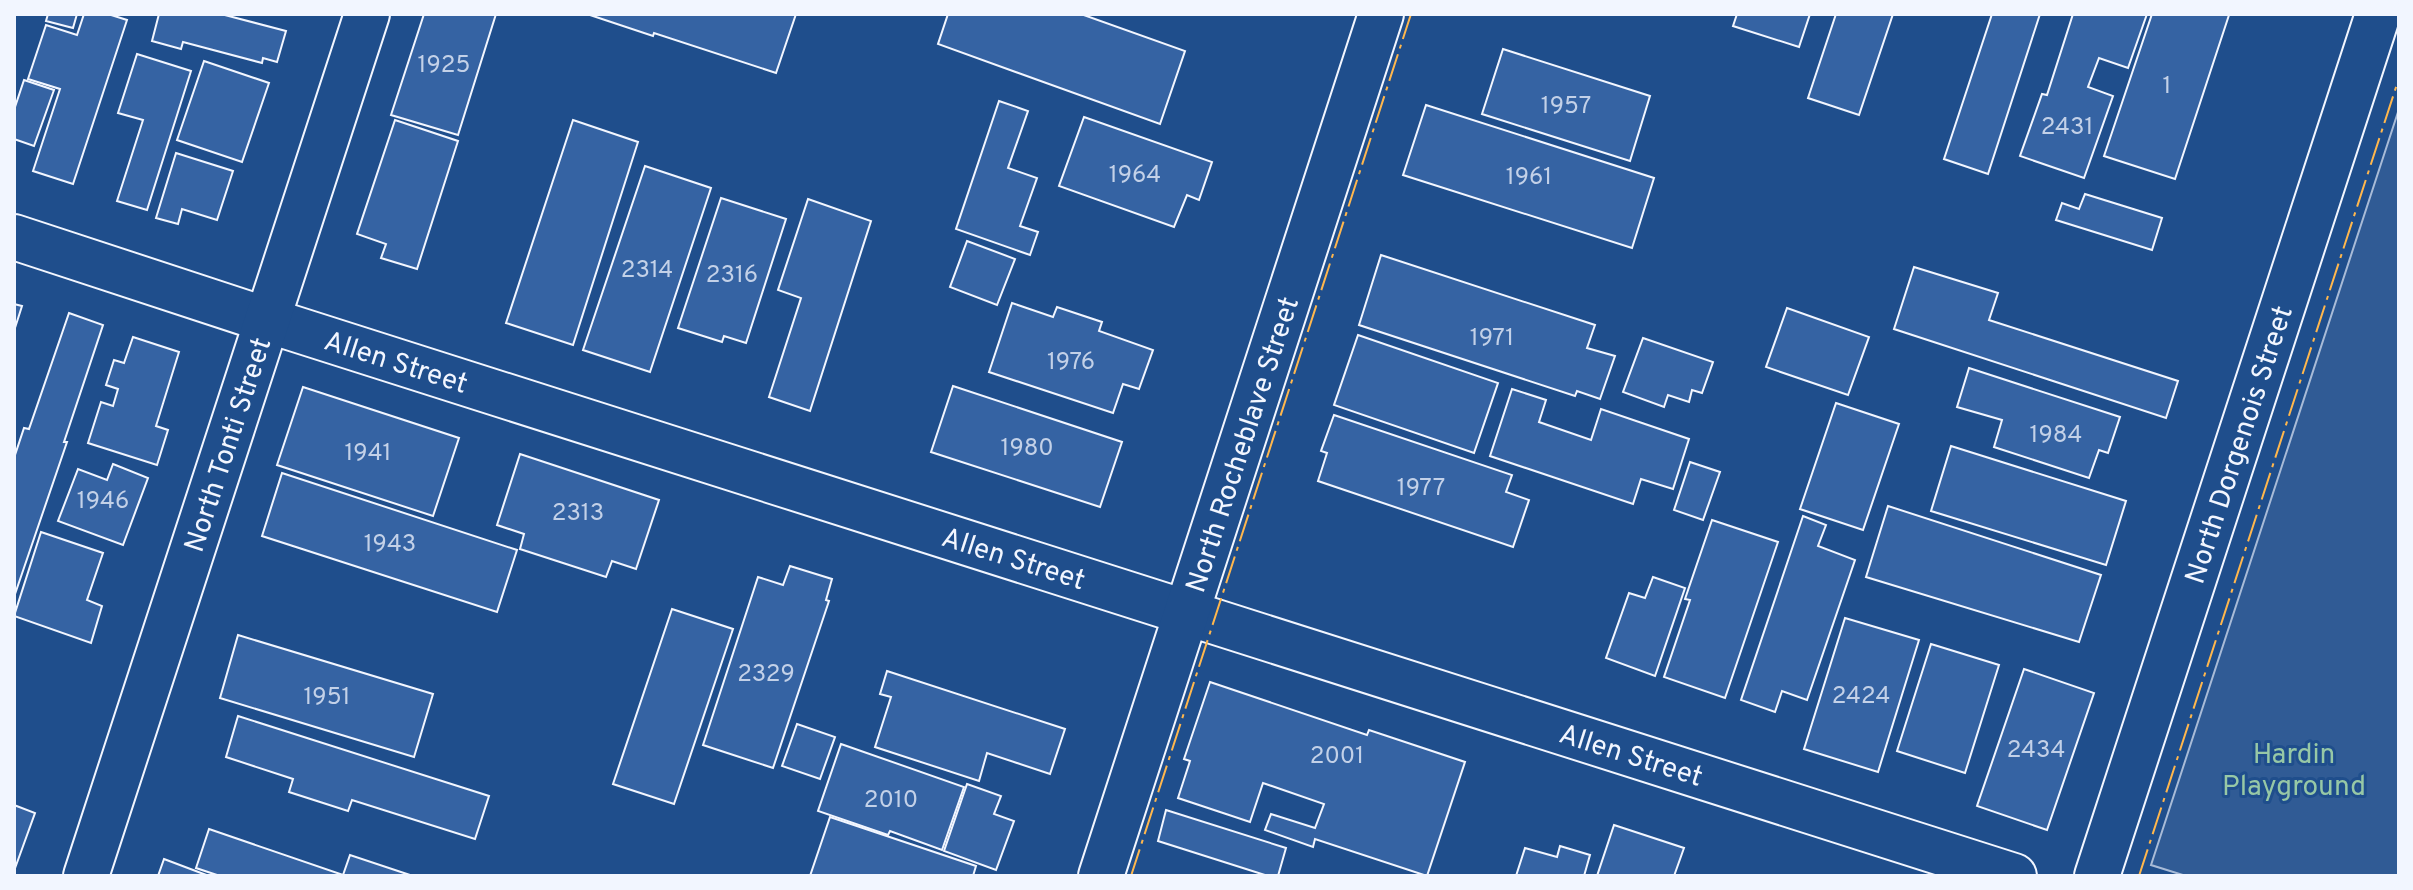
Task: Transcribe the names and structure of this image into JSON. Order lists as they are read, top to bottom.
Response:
{
  "streets": {
    "street": [
      "Allen Street",
      "North Tonti Street",
      "North Rocheblave Street",
      "North Dorgenois Street"
    ]
  },
  "crossings": [
    ["Allen Street", "North Tonti Street"],
    ["Allen Street", "North Rocheblave Street"]
  ],
  "parks": ["Hardin Playground"],
  "house_numbers": [
    "1925",
    "1",
    "1957",
    "2431",
    "1964",
    "1961",
    "2314",
    "2316",
    "1971",
    "1976",
    "1984",
    "1980",
    "1941",
    "1977",
    "1946",
    "2313",
    "1943",
    "2329",
    "2424",
    "1951",
    "2434",
    "2001",
    "2010"
  ]
}
